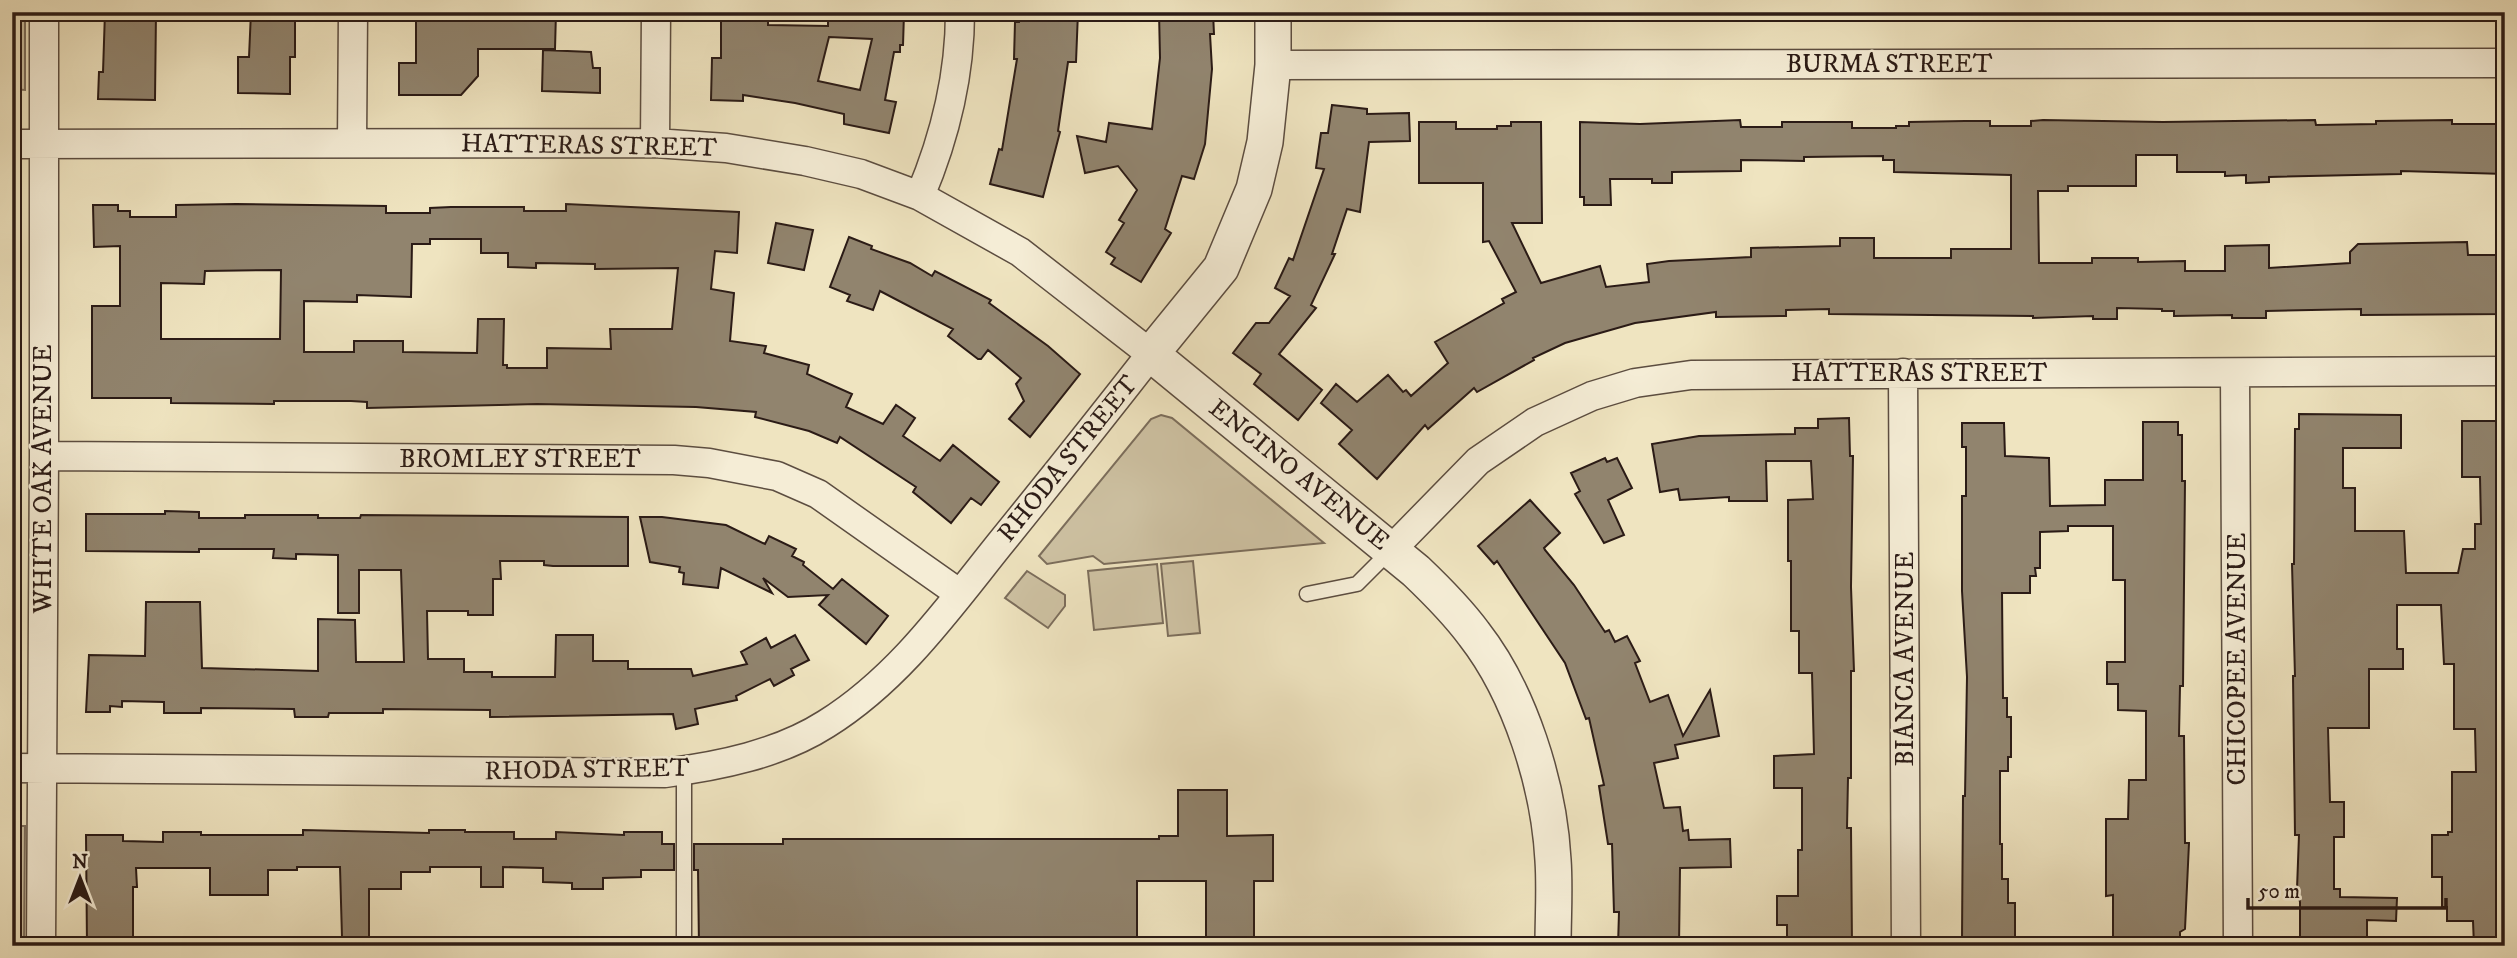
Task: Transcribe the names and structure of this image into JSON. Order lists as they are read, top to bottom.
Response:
{
  "streets": {
    "street": [
      "BURMA STREET",
      "HATTERAS STREET",
      "BROMLEY STREET",
      "RHODA STREET",
      "ENCINO AVENUE",
      "WHITE OAK AVENUE",
      "BIANCA AVENUE",
      "CHICOPEE AVENUE"
    ]
  },
  "crossings": [
    ["HATTERAS STREET", "RHODA STREET"],
    ["HATTERAS STREET", "ENCINO AVENUE"],
    ["HATTERAS STREET", "WHITE OAK AVENUE"],
    ["HATTERAS STREET", "BIANCA AVENUE"],
    ["HATTERAS STREET", "CHICOPEE AVENUE"],
    ["BROMLEY STREET", "RHODA STREET"],
    ["BROMLEY STREET", "WHITE OAK AVENUE"],
    ["RHODA STREET", "ENCINO AVENUE"],
    ["RHODA STREET", "WHITE OAK AVENUE"]
  ],
  "scale_bar": "50 m",
  "north": "top"
}
